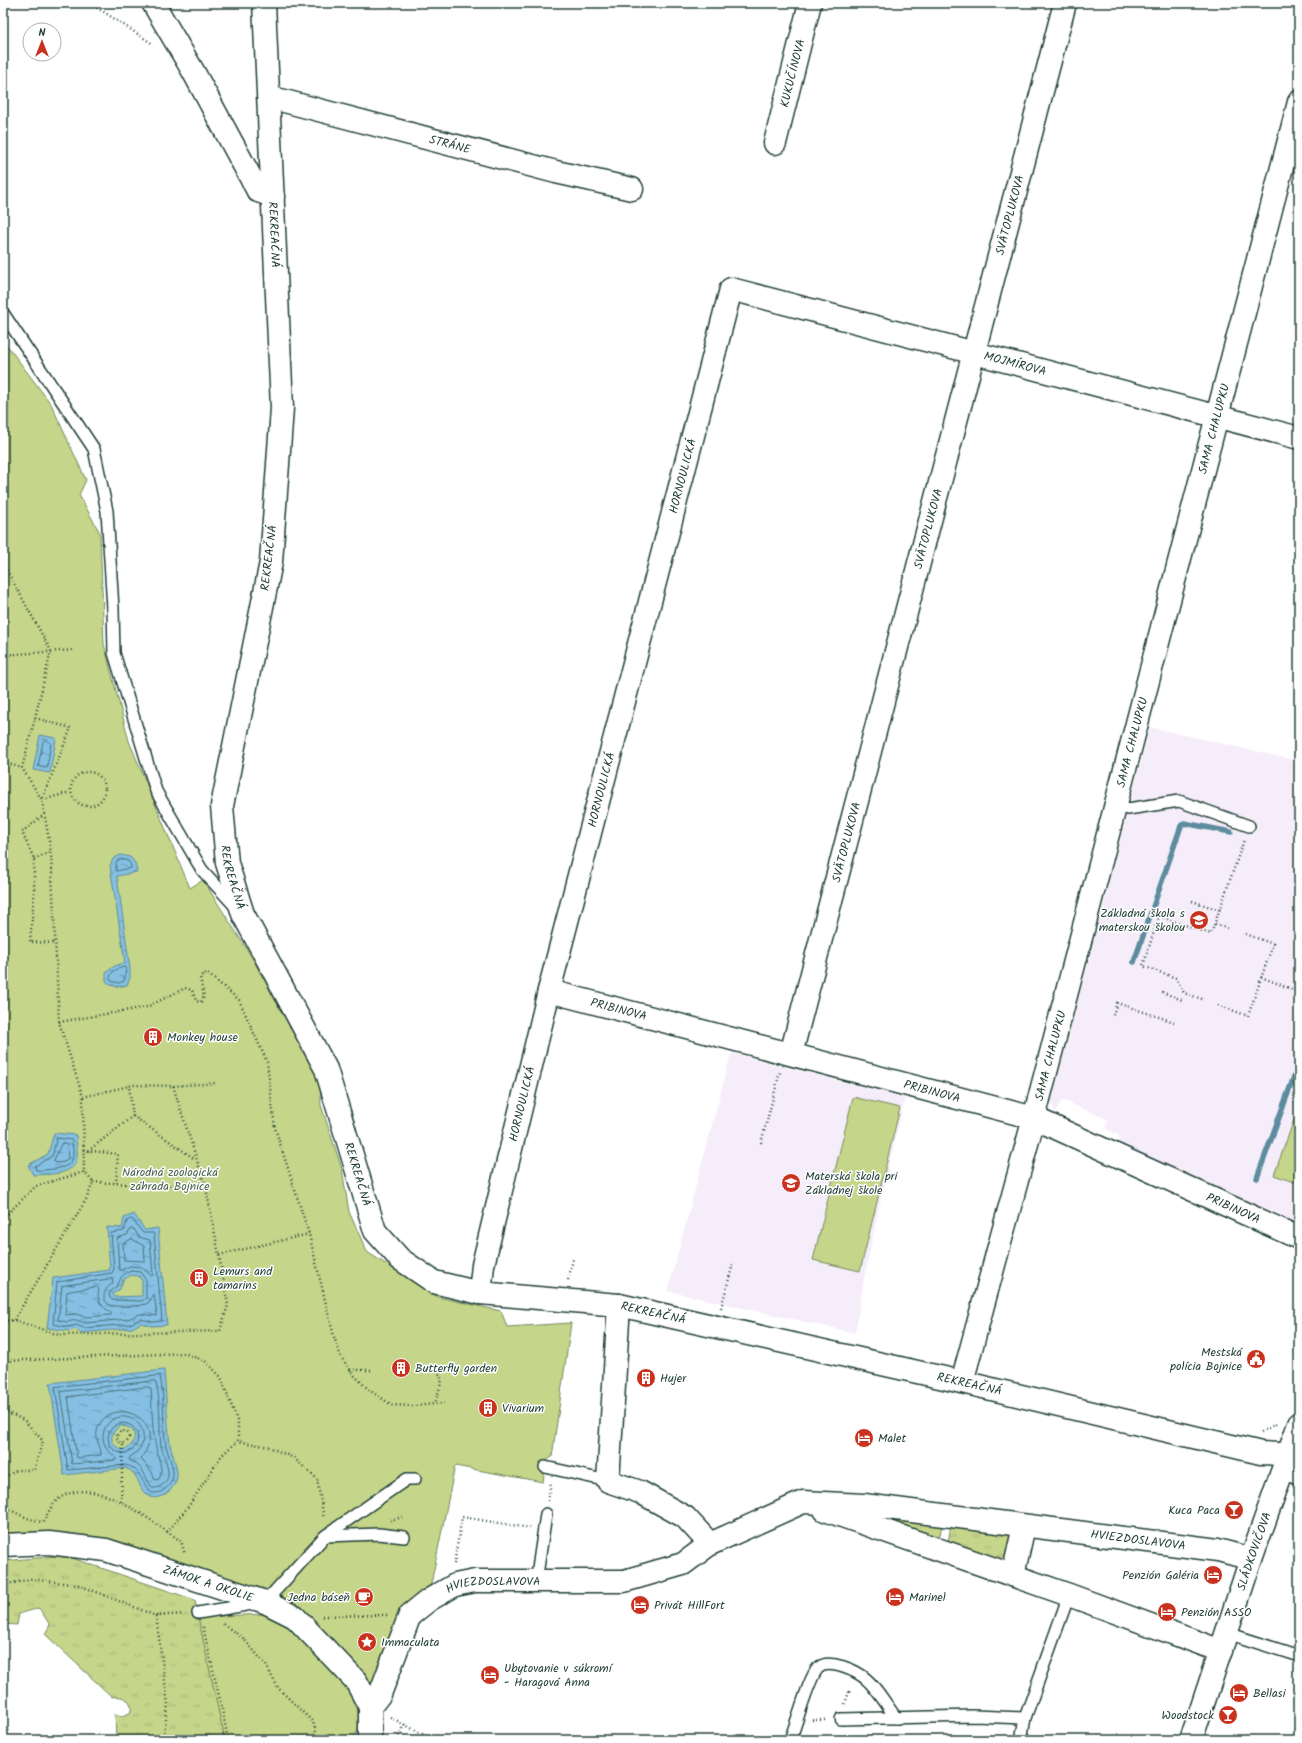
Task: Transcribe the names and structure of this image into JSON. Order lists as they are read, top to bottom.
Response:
{
  "streets": {
    "street": [
      "KUKUČÍNOVA",
      "STRÁNE",
      "SVÄTOPLUKOVA",
      "REKREAČNÁ",
      "MOJMÍROVA",
      "SAMA CHALUPKU",
      "HORNOULICKÁ",
      "PRIBINOVA",
      "HVIEZDOSLAVOVA",
      "SLÁDKOVIČOVA",
      "ZÁMOK A OKOLIE"
    ]
  },
  "crossings": [
    ["STRÁNE", "REKREAČNÁ"],
    ["SVÄTOPLUKOVA", "MOJMÍROVA"],
    ["SVÄTOPLUKOVA", "PRIBINOVA"],
    ["REKREAČNÁ", "SAMA CHALUPKU"],
    ["REKREAČNÁ", "HORNOULICKÁ"],
    ["REKREAČNÁ", "SLÁDKOVIČOVA"],
    ["MOJMÍROVA", "SAMA CHALUPKU"],
    ["MOJMÍROVA", "HORNOULICKÁ"],
    ["SAMA CHALUPKU", "PRIBINOVA"],
    ["HORNOULICKÁ", "PRIBINOVA"],
    ["HVIEZDOSLAVOVA", "SLÁDKOVIČOVA"]
  ],
  "parks": ["Národná zoologická záhrada Bojnice"],
  "places": {
    "school or university": ["Základná škola s materskou školou", "Materská škola pri Základnej škole"],
    "building": [
      "Monkey house",
      "Lemurs and tamarins",
      "Butterfly garden",
      "Hujer",
      "Vivarium"
    ],
    "public building": ["Mestská polícia Bojnice"],
    "hotel": [
      "Malet",
      "Penzión Galéria",
      "Marinel",
      "Privát HillFort",
      "Penzión ASSO",
      "Ubytovanie v súkromí - Haragová Anna",
      "Bellasi"
    ],
    "bar": ["Kuca Paca", "Woodstock"],
    "cafe": ["Jedna báseň"],
    "place": ["Immaculata"]
  },
  "north": "top"
}
